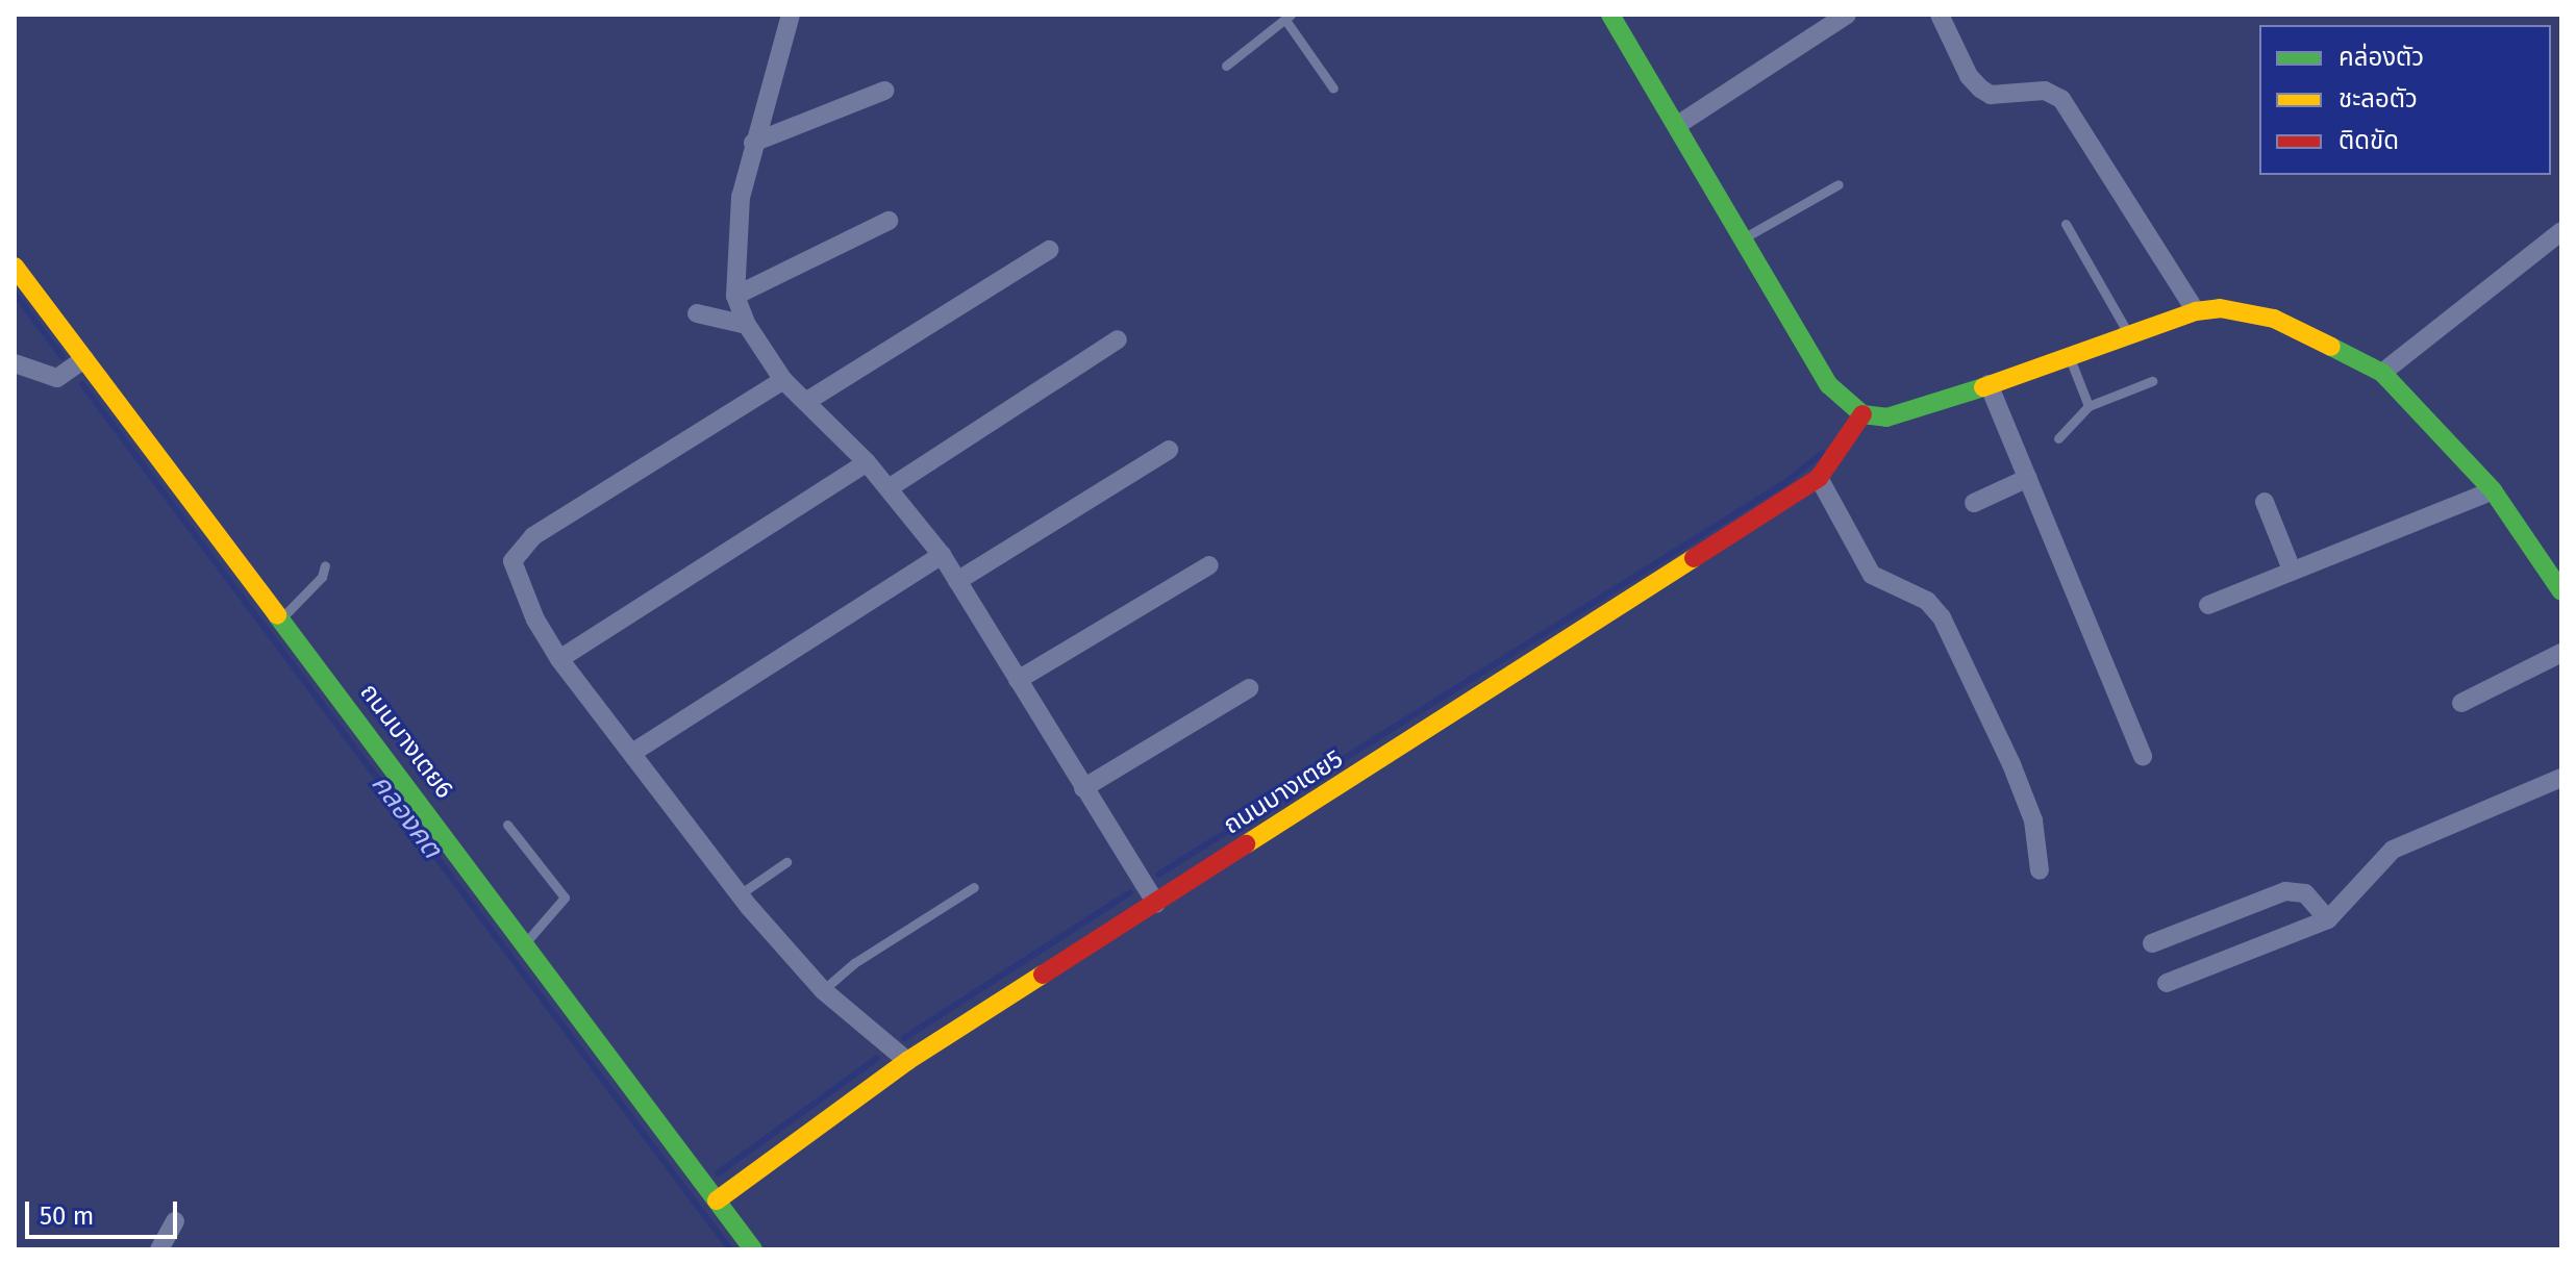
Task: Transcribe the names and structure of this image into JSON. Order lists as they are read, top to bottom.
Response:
{
  "streets": {
    "street": ["ถนนบางเตย6", "ถนนบางเตย5"]
  },
  "crossings": [
    ["ถนนบางเตย6", "ถนนบางเตย5"]
  ],
  "water": ["คลองคต"],
  "legend": ["คล่องตัว", "ชะลอตัว", "ติดขัด"],
  "scale_bar": "50 m"
}
